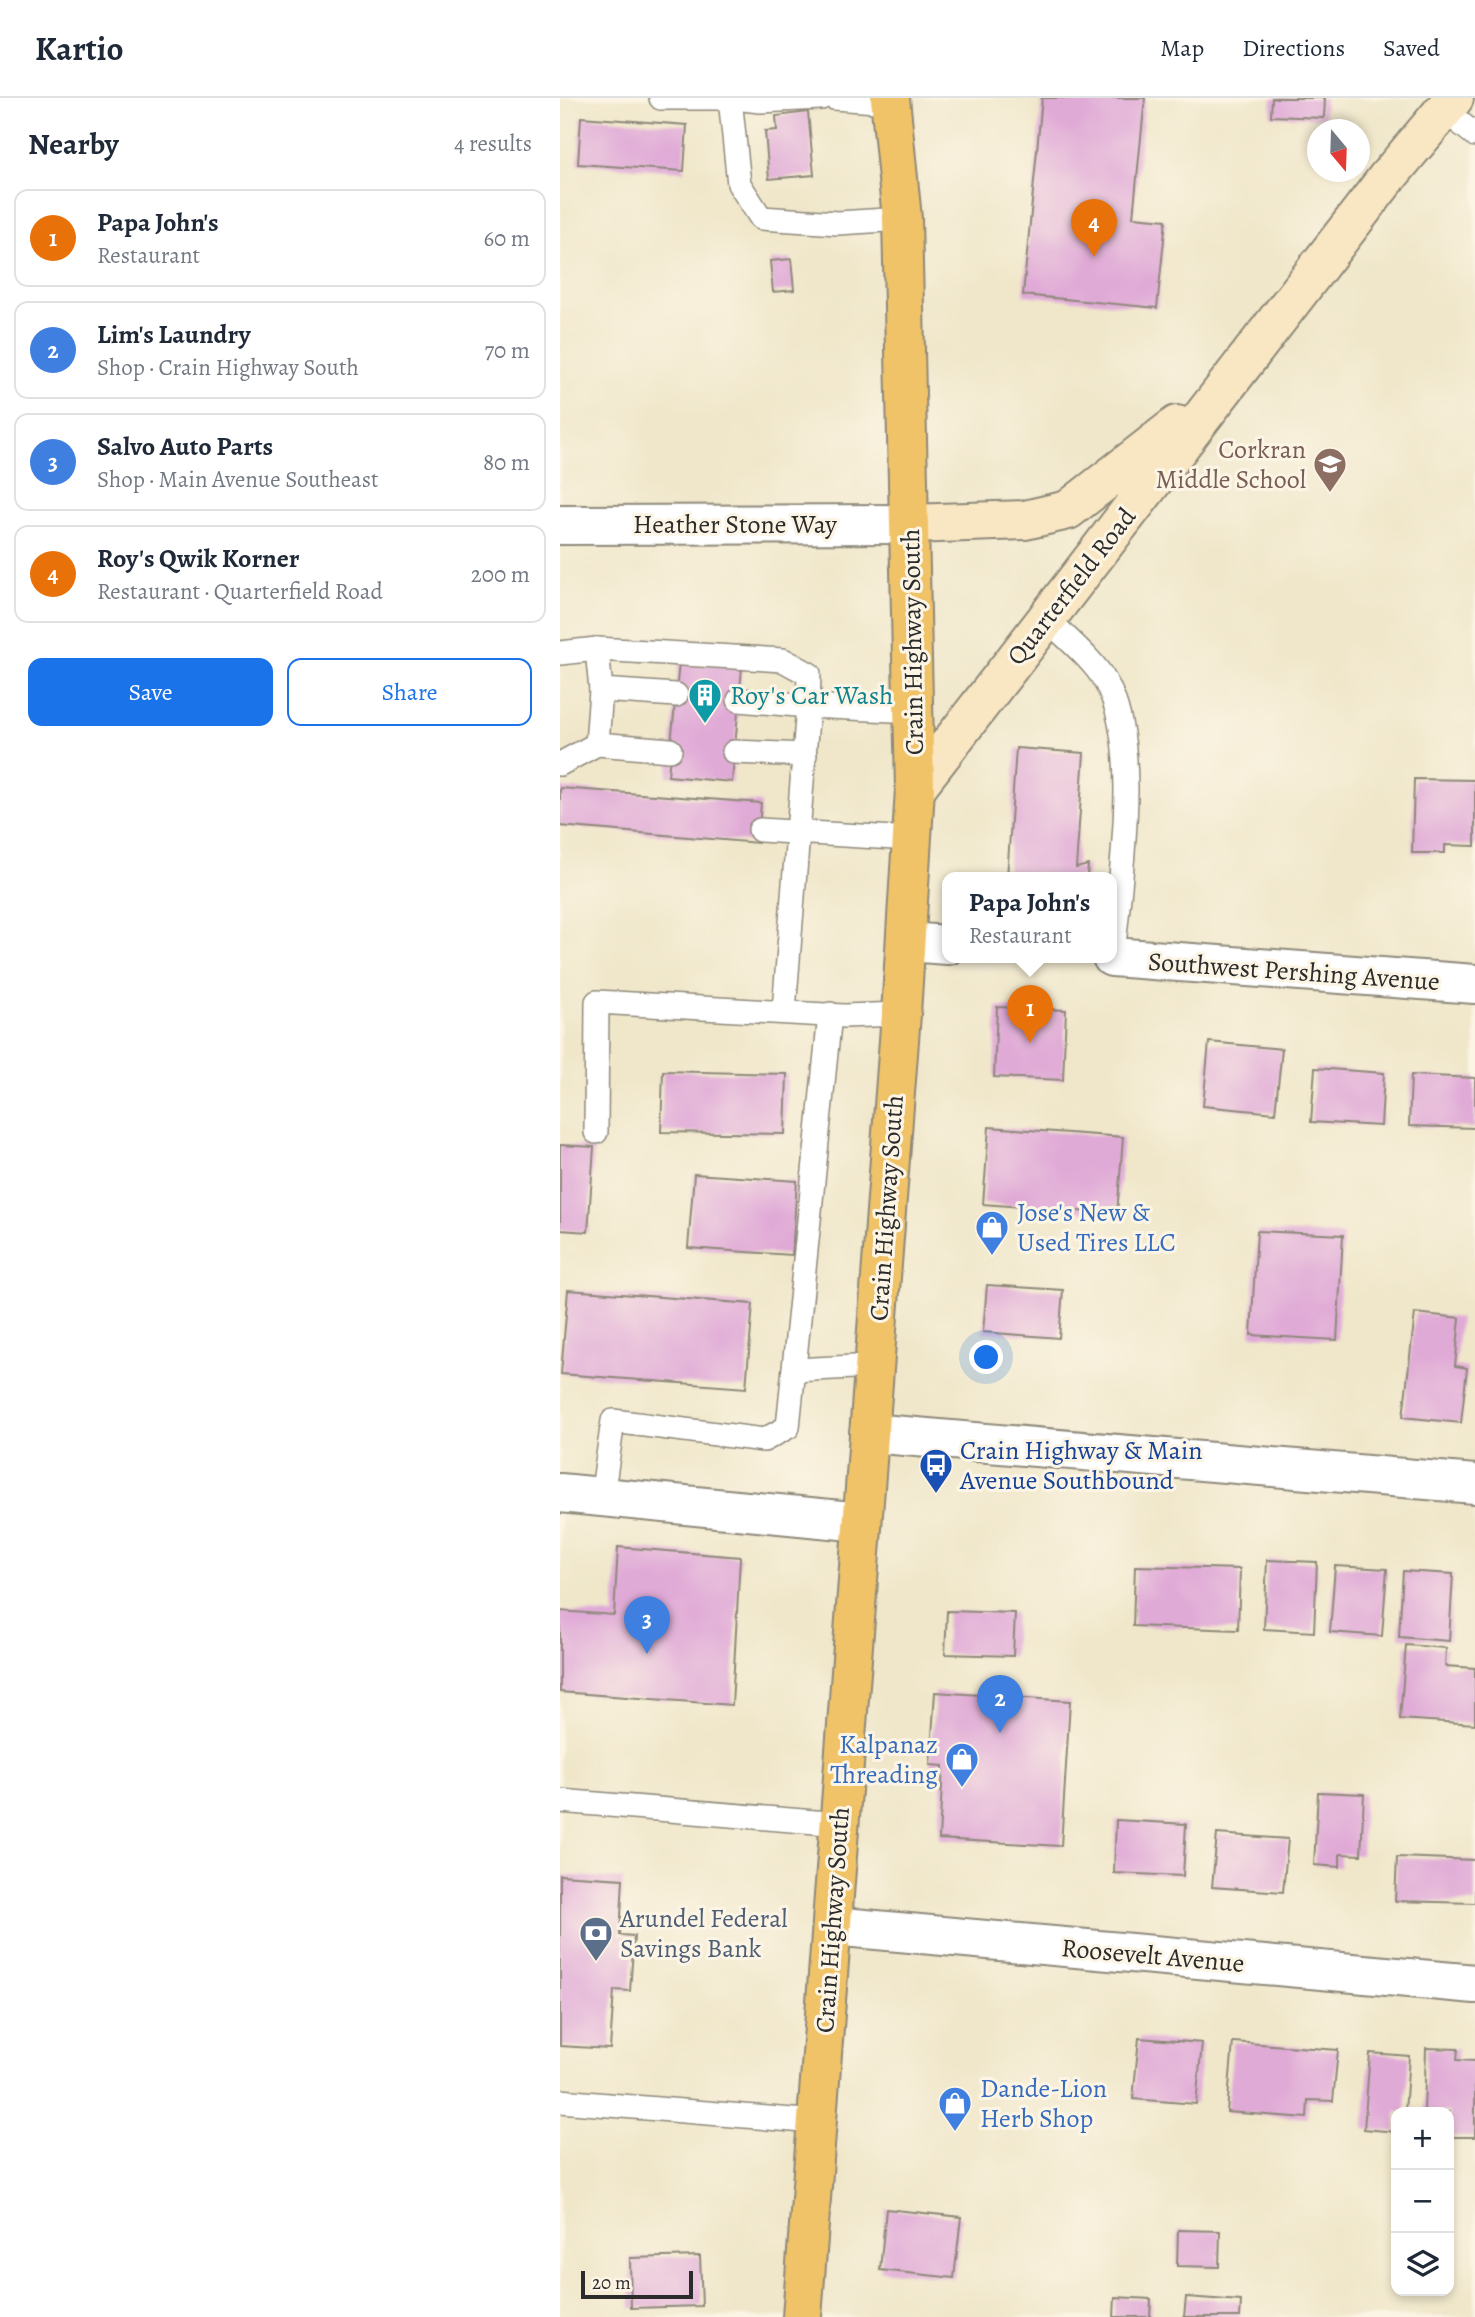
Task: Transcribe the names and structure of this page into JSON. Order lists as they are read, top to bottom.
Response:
{
  "streets": {
    "main road": ["Quarterfield Road", "Crain Highway South"],
    "street": ["Heather Stone Way", "Southwest Pershing Avenue", "Roosevelt Avenue"]
  },
  "crossings": [
    ["Heather Stone Way", "Quarterfield Road"],
    ["Heather Stone Way", "Crain Highway South"],
    ["Quarterfield Road", "Crain Highway South"],
    ["Crain Highway South", "Roosevelt Avenue"]
  ],
  "places": {
    "school or university": ["Corkran Middle School"],
    "building": ["Roy's Car Wash"],
    "shop": ["Jose's New & Used Tires LLC", "Kalpanaz Threading", "Dande-Lion Herb Shop"],
    "bus stop": ["Crain Highway & Main Avenue Southbound"],
    "bank": ["Arundel Federal Savings Bank"]
  },
  "scale_bar": "20 m",
  "north": "bottom",
  "page": {
    "header": "Kartio",
    "nav": ["Map", "Directions", "Saved"],
    "heading": ["Nearby", "4 results"],
    "list": [
      {
        "mark": "1",
        "name": "Papa John's",
        "note": "Restaurant",
        "value": "60 m"
      },
      {
        "mark": "2",
        "name": "Lim's Laundry",
        "note": "Shop · Crain Highway South",
        "value": "70 m"
      },
      {
        "mark": "3",
        "name": "Salvo Auto Parts",
        "note": "Shop · Main Avenue Southeast",
        "value": "80 m"
      },
      {
        "mark": "4",
        "name": "Roy's Qwik Korner",
        "note": "Restaurant · Quarterfield Road",
        "value": "200 m"
      }
    ],
    "pins": [
      "4",
      "1",
      "3",
      "2"
    ],
    "buttons": ["Save", "Share"],
    "popup": ["Papa John's", "Restaurant"],
    "map_buttons": ["+", "−"],
    "scale": "20 m"
  }
}
